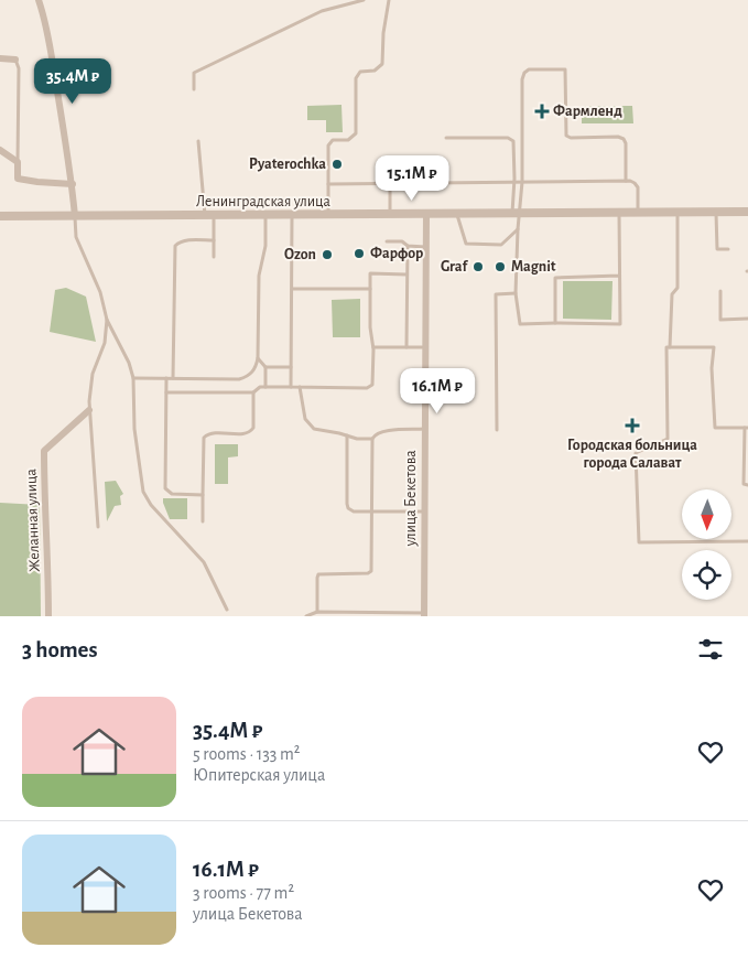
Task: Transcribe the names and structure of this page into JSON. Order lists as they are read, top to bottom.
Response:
{
  "streets": {
    "street": ["Ленинградская улица", "улица Бекетова", "Желанная улица"]
  },
  "crossings": [
    ["Ленинградская улица", "улица Бекетова"]
  ],
  "places": {
    "health": ["Фармленд", "Городская больница города Салават"],
    "other": [
      "Pyaterochka",
      "Фарфор",
      "Ozon",
      "Graf",
      "Magnit"
    ]
  },
  "north": "bottom",
  "page": {
    "price": ["35.4M ₽", "15.1M ₽", "16.1M ₽"],
    "heading": "3 homes",
    "list": [
      {
        "name": "35.4M ₽",
        "note": "5 rooms · 133 m² · Юпитерская улица"
      },
      {
        "name": "16.1M ₽",
        "note": "3 rooms · 77 m² · улица Бекетова"
      }
    ]
  }
}
